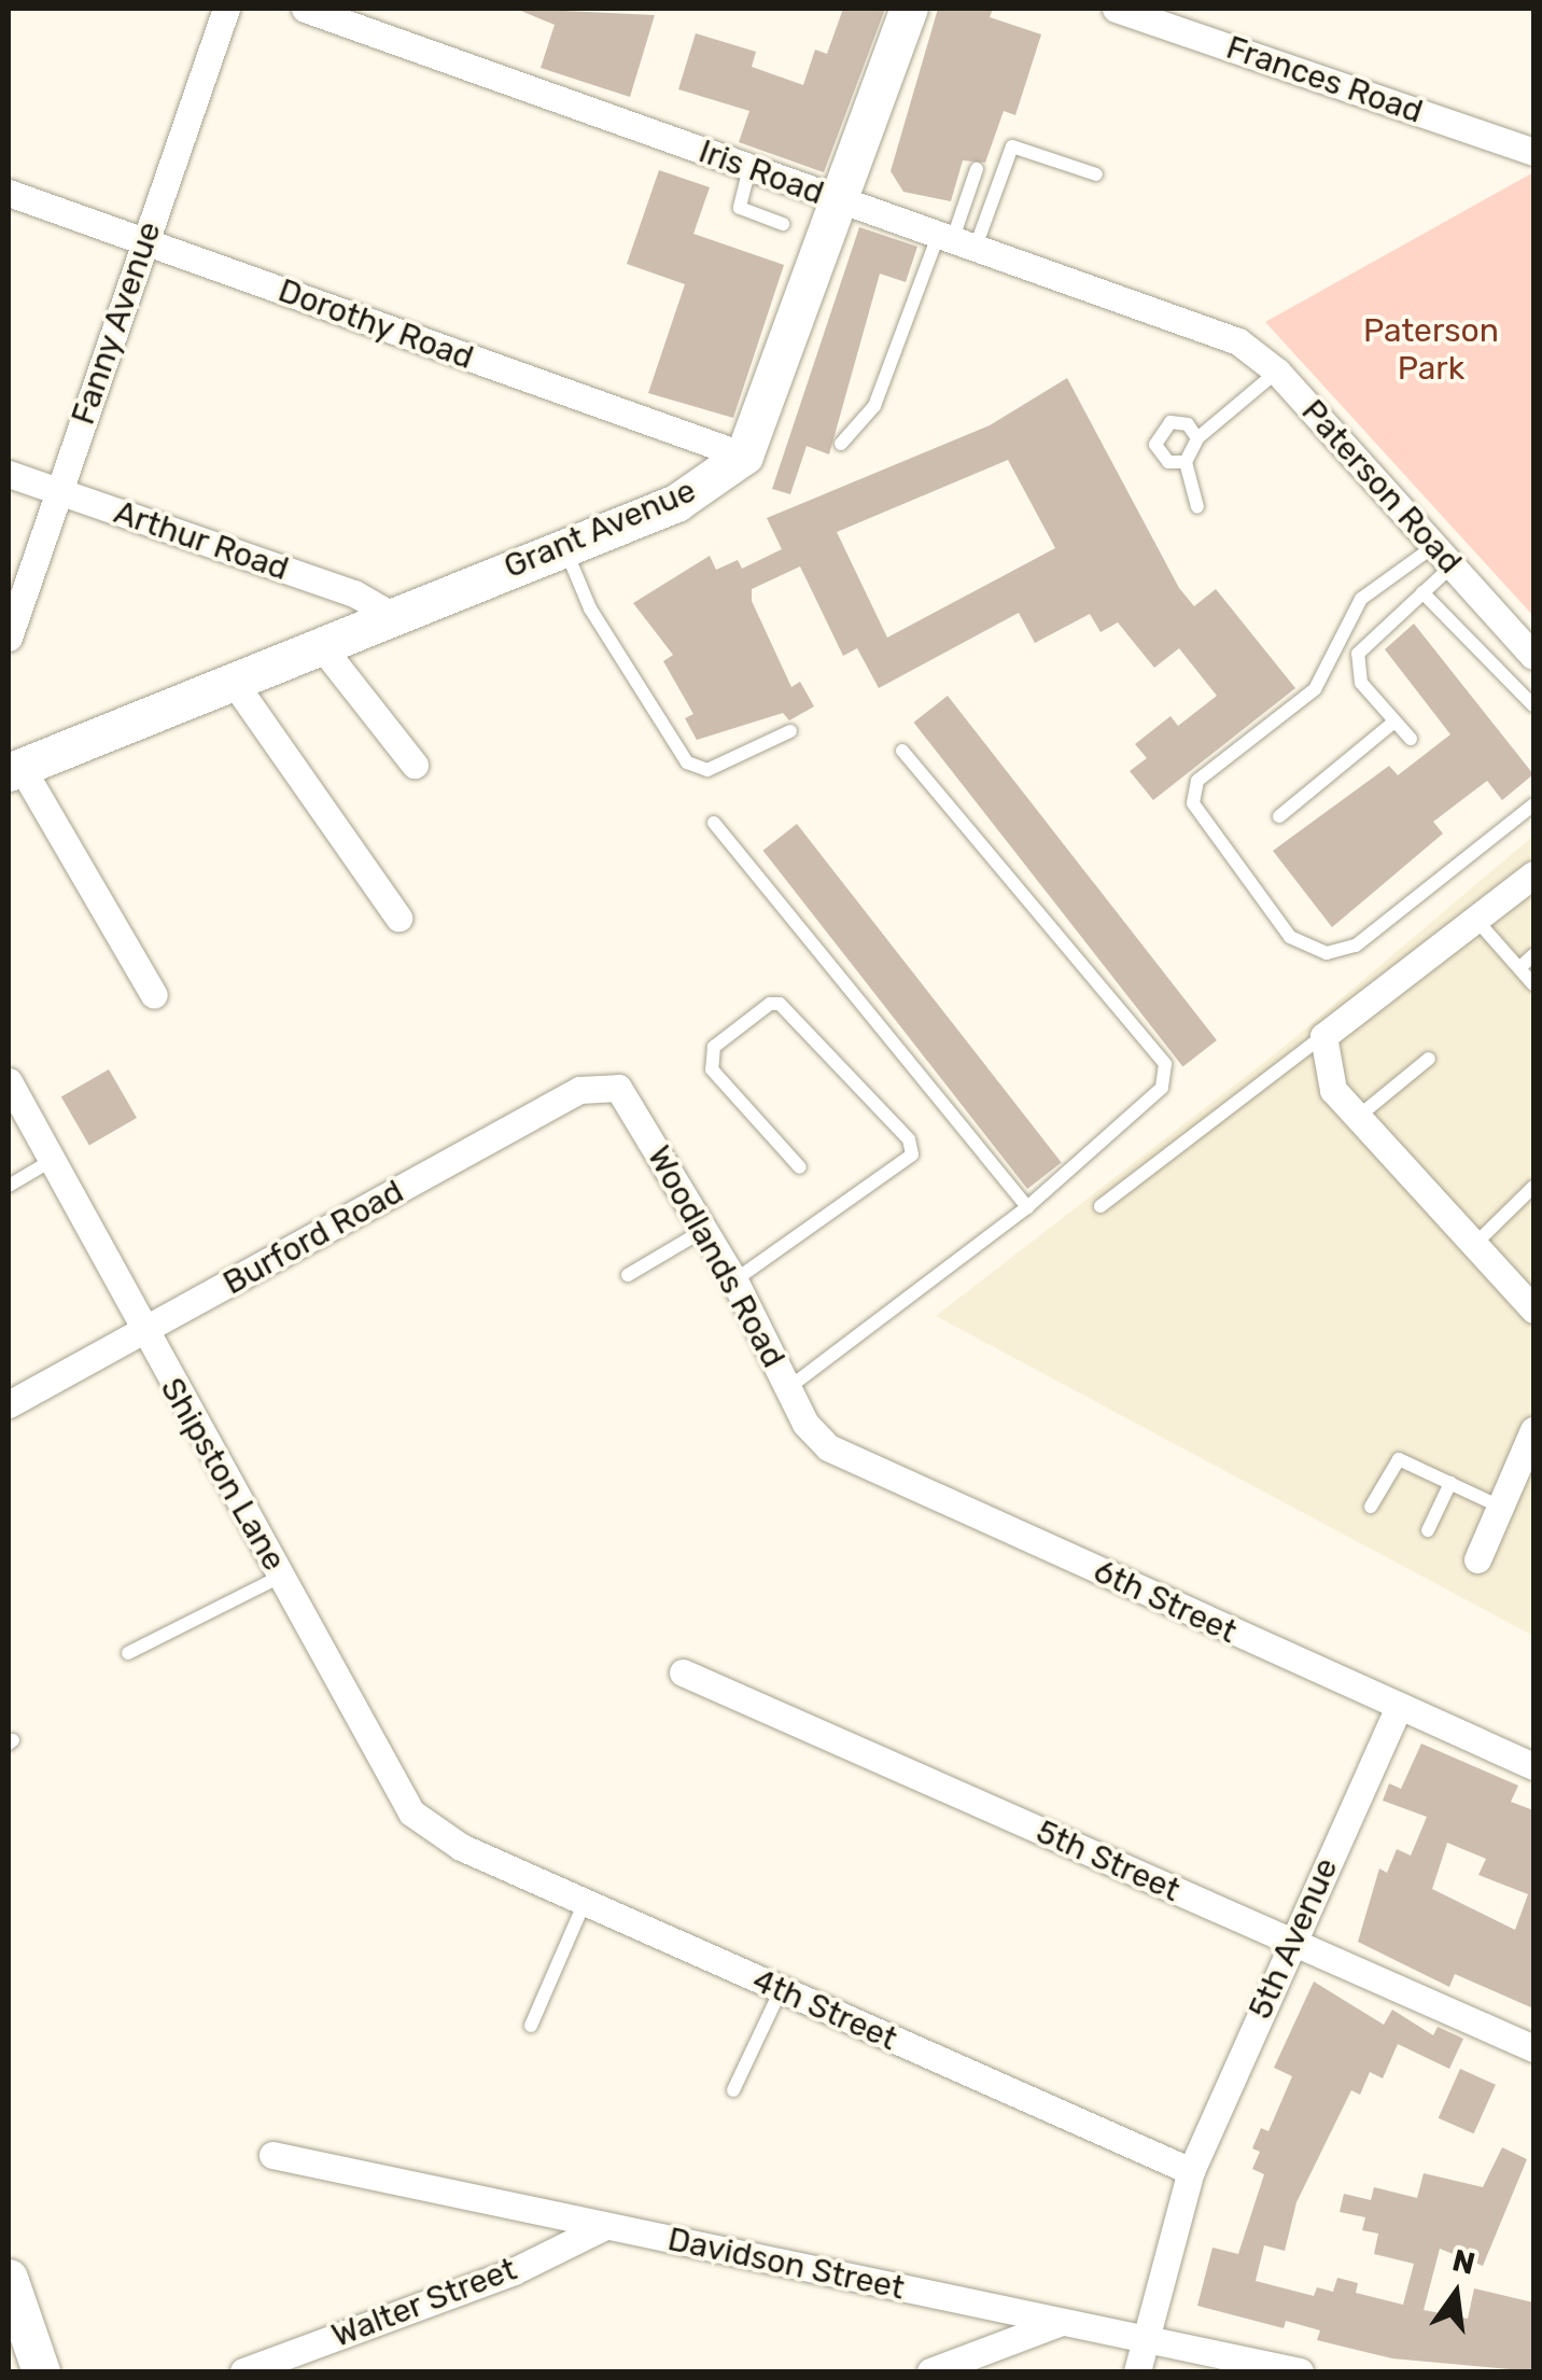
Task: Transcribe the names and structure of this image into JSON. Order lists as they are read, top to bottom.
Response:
{
  "streets": {
    "street": [
      "Frances Road",
      "Iris Road",
      "Fanny Avenue",
      "Dorothy Road",
      "Paterson Road",
      "Grant Avenue",
      "Arthur Road",
      "Burford Road",
      "Woodlands Road",
      "Shipston Lane",
      "6th Street",
      "5th Street",
      "5th Avenue",
      "4th Street",
      "Davidson Street",
      "Walter Street"
    ]
  },
  "crossings": [
    ["Iris Road", "Paterson Road"],
    ["Fanny Avenue", "Dorothy Road"],
    ["Fanny Avenue", "Arthur Road"],
    ["Dorothy Road", "Grant Avenue"],
    ["Grant Avenue", "Arthur Road"],
    ["Burford Road", "Woodlands Road"],
    ["Burford Road", "Shipston Lane"],
    ["Woodlands Road", "6th Street"],
    ["Shipston Lane", "4th Street"],
    ["6th Street", "5th Avenue"],
    ["5th Street", "5th Avenue"],
    ["5th Avenue", "4th Street"],
    ["5th Avenue", "Davidson Street"],
    ["Davidson Street", "Walter Street"]
  ],
  "parks": ["Paterson Park"],
  "north": "top"
}
